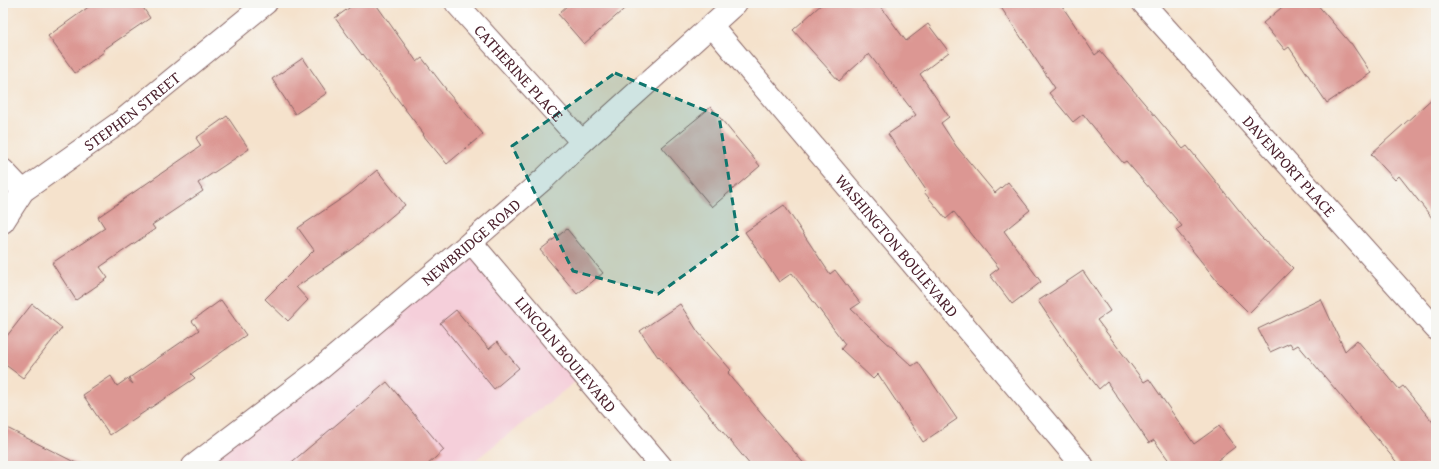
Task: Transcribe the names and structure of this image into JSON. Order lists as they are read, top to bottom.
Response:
{
  "streets": {
    "street": [
      "CATHERINE PLACE",
      "STEPHEN STREET",
      "DAVENPORT PLACE",
      "NEWBRIDGE ROAD",
      "WASHINGTON BOULEVARD",
      "LINCOLN BOULEVARD"
    ]
  },
  "crossings": [
    ["CATHERINE PLACE", "NEWBRIDGE ROAD"],
    ["NEWBRIDGE ROAD", "WASHINGTON BOULEVARD"],
    ["NEWBRIDGE ROAD", "LINCOLN BOULEVARD"]
  ]
}
